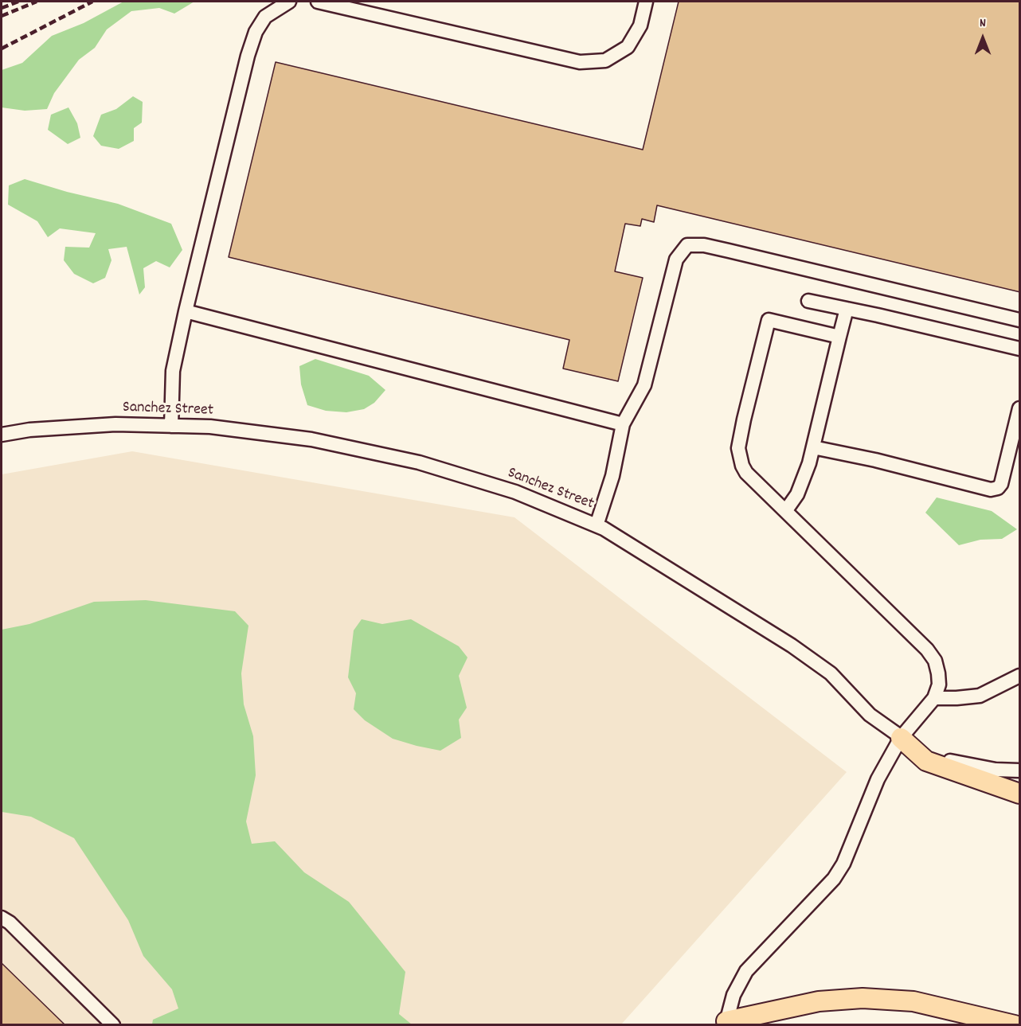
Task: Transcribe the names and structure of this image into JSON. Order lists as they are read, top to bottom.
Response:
{
  "streets": {
    "street": ["Sanchez Street"]
  },
  "north": "top"
}
